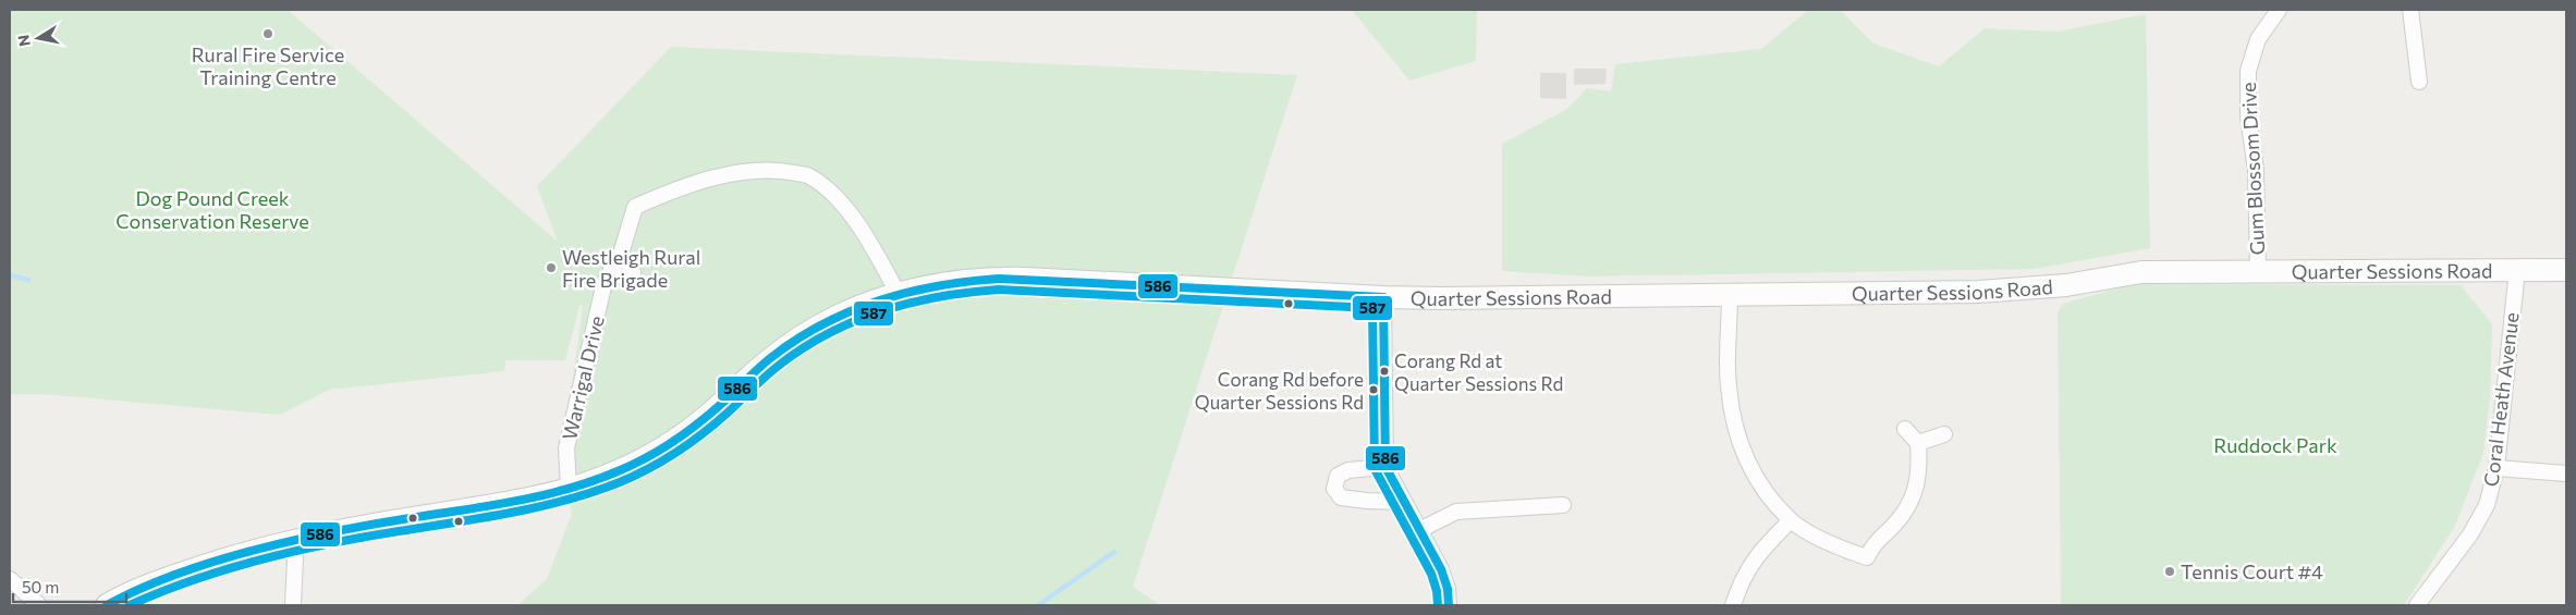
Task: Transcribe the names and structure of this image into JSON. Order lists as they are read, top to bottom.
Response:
{
  "streets": {
    "main road": ["Quarter Sessions Road"],
    "street": ["Gum Blossom Drive", "Warrigal Drive", "Coral Heath Avenue"]
  },
  "crossings": [
    ["Gum Blossom Drive", "Quarter Sessions Road"],
    ["Quarter Sessions Road", "Warrigal Drive"],
    ["Quarter Sessions Road", "Coral Heath Avenue"]
  ],
  "parks": ["Dog Pound Creek Conservation Reserve", "Ruddock Park"],
  "places": [
    "Rural Fire Service Training Centre",
    "Westleigh Rural Fire Brigade",
    "Corang Rd at Quarter Sessions Rd",
    "Corang Rd before Quarter Sessions Rd",
    "Tennis Court #4"
  ],
  "lines": ["transit line 586", "transit line 587"],
  "scale_bar": "50 m",
  "north": "left"
}
